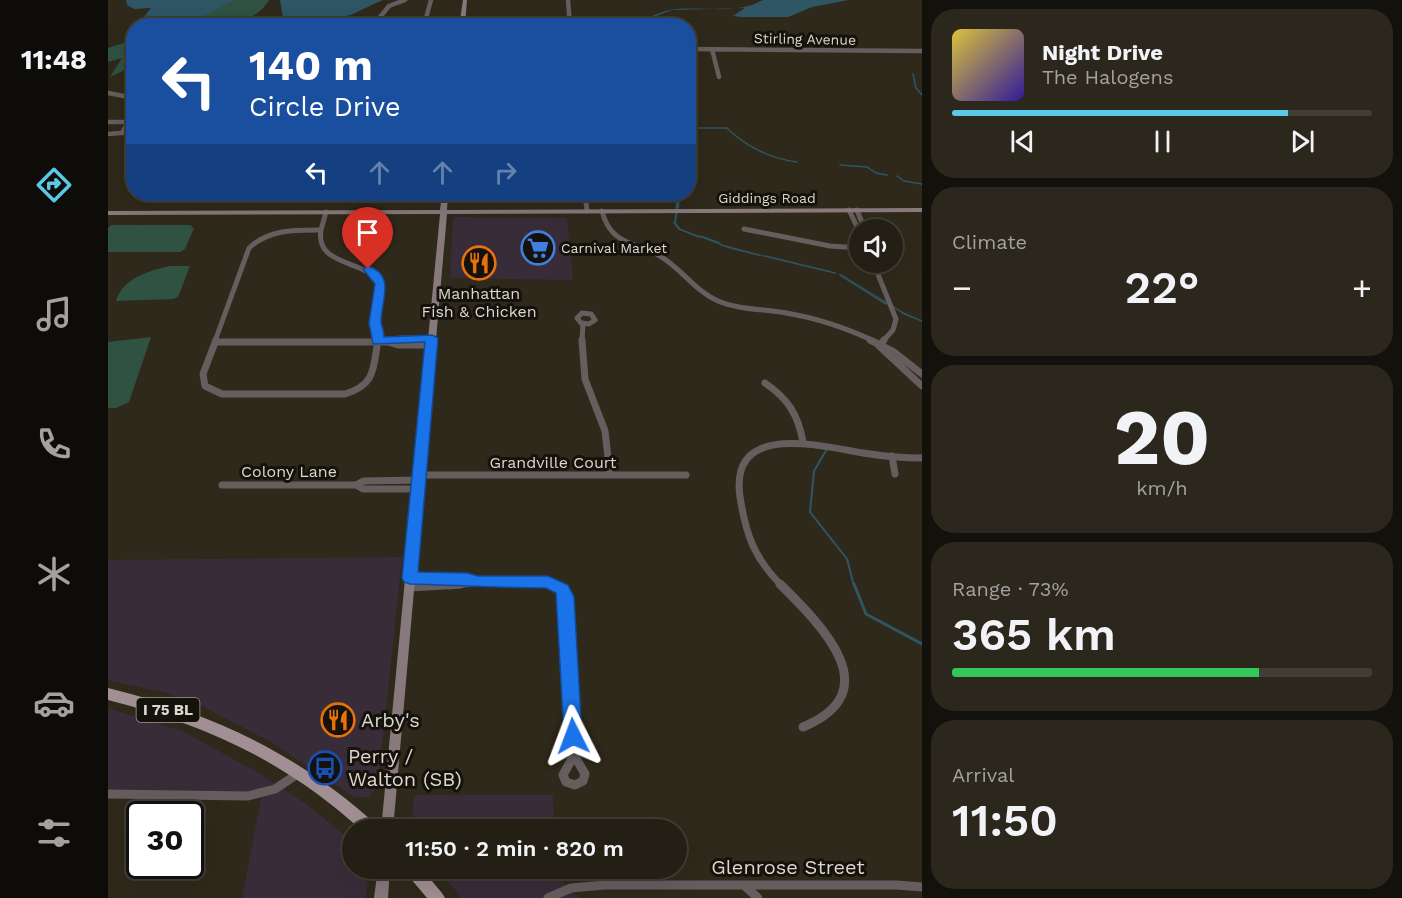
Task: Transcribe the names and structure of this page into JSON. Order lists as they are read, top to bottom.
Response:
{
  "streets": {
    "main road": ["I 75 BL"],
    "street": [
      "Stirling Avenue",
      "Giddings Road",
      "Grandville Court",
      "Colony Lane",
      "Glenrose Street"
    ]
  },
  "crossings": [
    ["Grandville Court", "Colony Lane"]
  ],
  "places": {
    "supermarket": ["Carnival Market"],
    "restaurant": ["Manhattan Fish & Chicken", "Arby's"],
    "bus stop": ["Perry / Walton (SB)"]
  },
  "page": {
    "tabs": "11:48",
    "turn": ["140 m", "Circle Drive"],
    "song": ["Night Drive", "The Halogens"],
    "tile": [
      "Climate",
      ["20", "km/h"],
      ["Range · 73%", "365 km"],
      ["Arrival", "11:50"]
    ],
    "heat": ["−", "22°", "+"],
    "limit": "30",
    "trip": "11:50 · 2 min · 820 m"
  }
}
